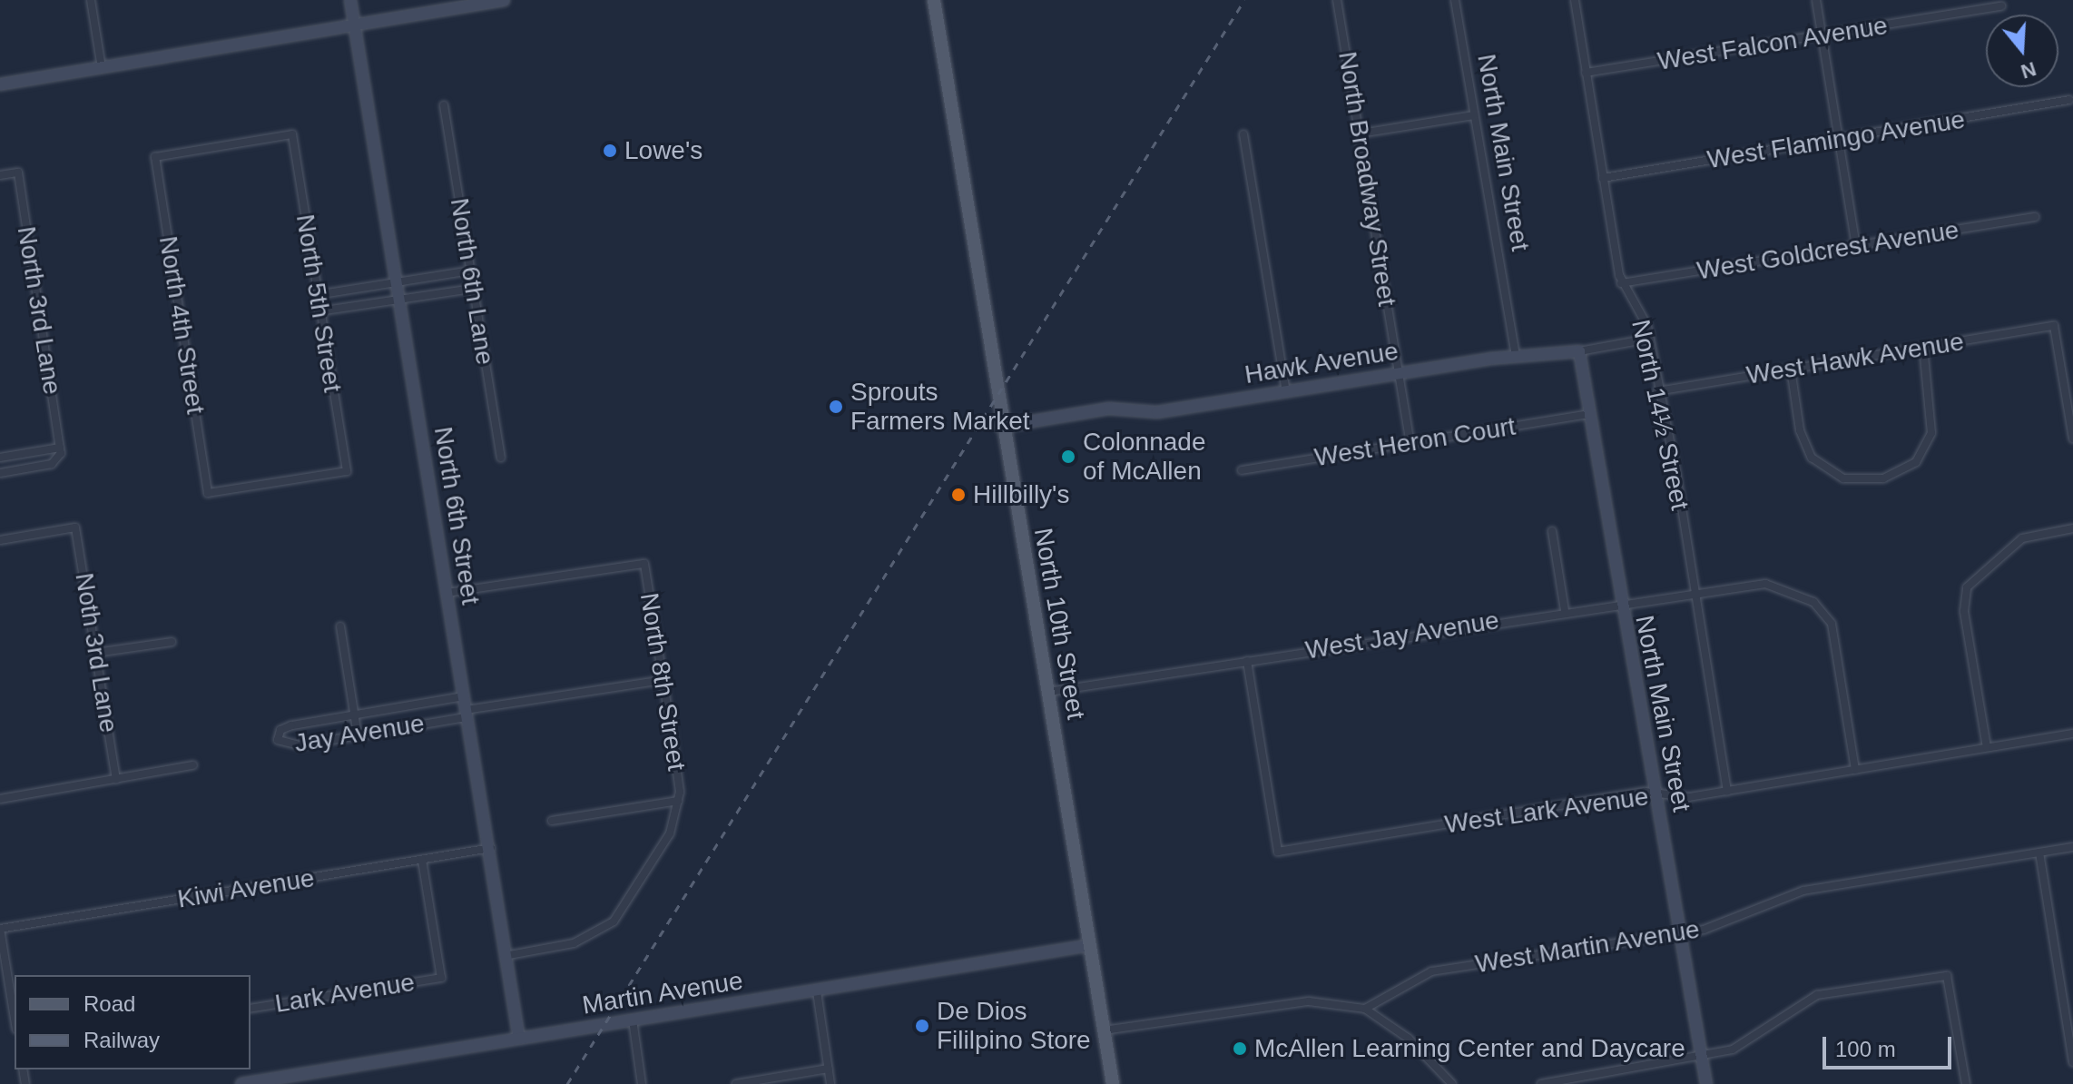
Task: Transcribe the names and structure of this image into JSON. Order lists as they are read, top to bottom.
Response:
{
  "streets": {
    "main road": ["North 10th Street"],
    "street": [
      "West Falcon Avenue",
      "West Flamingo Avenue",
      "North Main Street",
      "North Broadway Street",
      "West Goldcrest Avenue",
      "North 6th Lane",
      "North 5th Street",
      "North 3rd Lane",
      "North 4th Street",
      "West Hawk Avenue",
      "Hawk Avenue",
      "North 14½ Street",
      "West Heron Court",
      "North 6th Street",
      "West Jay Avenue",
      "Noth 3rd Lane",
      "North 8th Street",
      "Jay Avenue",
      "West Lark Avenue",
      "Kiwi Avenue",
      "West Martin Avenue",
      "Lark Avenue",
      "Martin Avenue"
    ]
  },
  "crossings": [
    ["West Falcon Avenue", "North 14½ Street"],
    ["West Flamingo Avenue", "North 14½ Street"],
    ["North Main Street", "Hawk Avenue"],
    ["North Main Street", "West Heron Court"],
    ["North Main Street", "West Jay Avenue"],
    ["North Main Street", "West Lark Avenue"],
    ["North Main Street", "West Martin Avenue"],
    ["North Broadway Street", "Hawk Avenue"],
    ["North Broadway Street", "West Heron Court"],
    ["West Goldcrest Avenue", "North 14½ Street"],
    ["North 5th Street", "North 4th Street"],
    ["West Hawk Avenue", "North 14½ Street"],
    ["Hawk Avenue", "North 14½ Street"],
    ["Hawk Avenue", "North 10th Street"],
    ["North 14½ Street", "West Jay Avenue"],
    ["North 14½ Street", "West Lark Avenue"],
    ["North 6th Street", "North 8th Street"],
    ["North 6th Street", "Jay Avenue"],
    ["North 6th Street", "Kiwi Avenue"],
    ["North 6th Street", "Martin Avenue"],
    ["North 10th Street", "West Jay Avenue"],
    ["North 10th Street", "Martin Avenue"],
    ["West Jay Avenue", "West Lark Avenue"],
    ["North 8th Street", "Jay Avenue"],
    ["Kiwi Avenue", "Lark Avenue"]
  ],
  "places": [
    "Lowe's",
    "Sprouts Farmers Market",
    "Colonnade of McAllen",
    "Hillbilly's",
    "De Dios Fililpino Store",
    "McAllen Learning Center and Daycare"
  ],
  "legend": ["Road", "Railway"],
  "scale_bar": "100 m",
  "north": "bottom"
}
